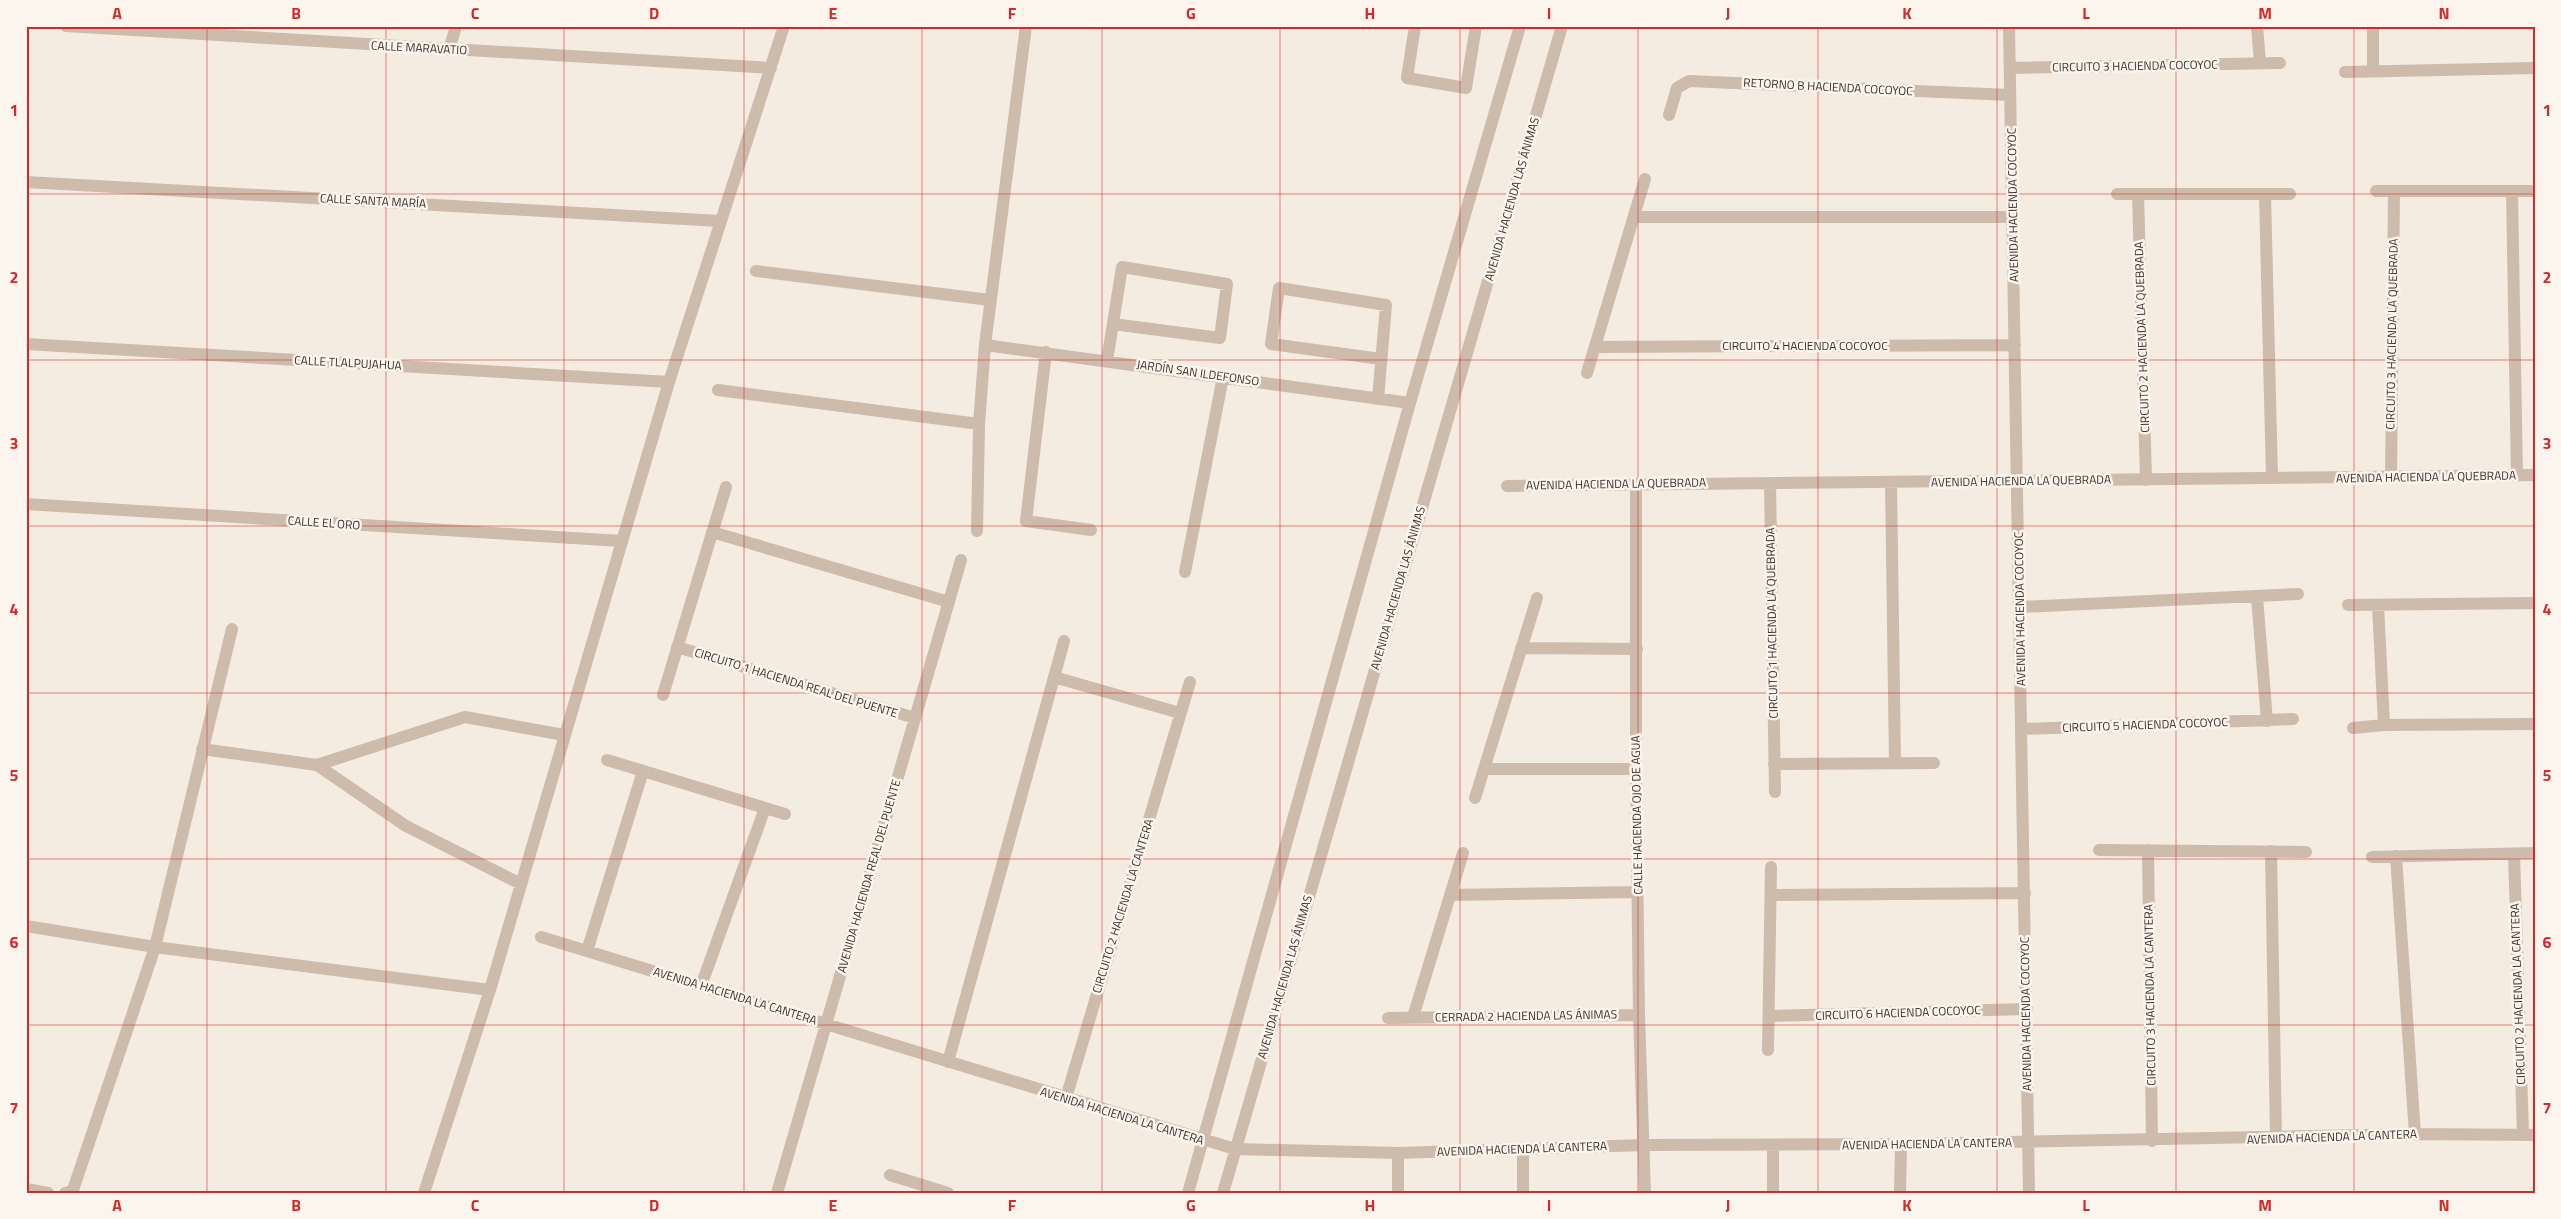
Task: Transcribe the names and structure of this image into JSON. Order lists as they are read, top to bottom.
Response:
{
  "streets": {
    "street": [
      "CALLE MARAVATIO",
      "CIRCUITO 3 HACIENDA COCOYOC",
      "RETORNO B HACIENDA COCOYOC",
      "AVENIDA HACIENDA LAS ÁNIMAS",
      "CALLE SANTA MARÍA",
      "AVENIDA HACIENDA COCOYOC",
      "CIRCUITO 3 HACIENDA LA QUEBRADA",
      "CIRCUITO 2 HACIENDA LA QUEBRADA",
      "CIRCUITO 4 HACIENDA COCOYOC",
      "CALLE TLALPUJAHUA",
      "JARDÍN SAN ILDEFONSO",
      "AVENIDA HACIENDA LA QUEBRADA",
      "CALLE EL ORO",
      "CIRCUITO 1 HACIENDA LA QUEBRADA",
      "CIRCUITO 1 HACIENDA REAL DEL PUENTE",
      "CIRCUITO 5 HACIENDA COCOYOC",
      "CALLE HACIENDA OJO DE AGUA",
      "AVENIDA HACIENDA REAL DEL PUENTE",
      "CIRCUITO 2 HACIENDA LA CANTERA",
      "CIRCUITO 3 HACIENDA LA CANTERA",
      "AVENIDA HACIENDA LA CANTERA",
      "CIRCUITO 6 HACIENDA COCOYOC",
      "CERRADA 2 HACIENDA LAS ÁNIMAS"
    ]
  },
  "crossings": [
    ["CIRCUITO 3 HACIENDA COCOYOC", "AVENIDA HACIENDA COCOYOC"],
    ["RETORNO B HACIENDA COCOYOC", "AVENIDA HACIENDA COCOYOC"],
    ["AVENIDA HACIENDA LAS ÁNIMAS", "AVENIDA HACIENDA LA CANTERA"],
    ["AVENIDA HACIENDA COCOYOC", "CIRCUITO 4 HACIENDA COCOYOC"],
    ["AVENIDA HACIENDA COCOYOC", "AVENIDA HACIENDA LA QUEBRADA"],
    ["AVENIDA HACIENDA COCOYOC", "CIRCUITO 5 HACIENDA COCOYOC"],
    ["AVENIDA HACIENDA COCOYOC", "AVENIDA HACIENDA LA CANTERA"],
    ["AVENIDA HACIENDA COCOYOC", "CIRCUITO 6 HACIENDA COCOYOC"],
    ["CIRCUITO 3 HACIENDA LA QUEBRADA", "AVENIDA HACIENDA LA QUEBRADA"],
    ["CIRCUITO 2 HACIENDA LA QUEBRADA", "AVENIDA HACIENDA LA QUEBRADA"],
    ["AVENIDA HACIENDA LA QUEBRADA", "CIRCUITO 1 HACIENDA LA QUEBRADA"],
    ["AVENIDA HACIENDA LA QUEBRADA", "CALLE HACIENDA OJO DE AGUA"],
    ["CIRCUITO 1 HACIENDA REAL DEL PUENTE", "AVENIDA HACIENDA REAL DEL PUENTE"],
    ["CALLE HACIENDA OJO DE AGUA", "AVENIDA HACIENDA LA CANTERA"],
    ["CALLE HACIENDA OJO DE AGUA", "CERRADA 2 HACIENDA LAS ÁNIMAS"],
    ["AVENIDA HACIENDA REAL DEL PUENTE", "AVENIDA HACIENDA LA CANTERA"],
    ["CIRCUITO 2 HACIENDA LA CANTERA", "AVENIDA HACIENDA LA CANTERA"],
    ["CIRCUITO 3 HACIENDA LA CANTERA", "AVENIDA HACIENDA LA CANTERA"]
  ],
  "grid": {
    "columns": [
      "A",
      "B",
      "C",
      "D",
      "E",
      "F",
      "G",
      "H",
      "I",
      "J",
      "K",
      "L",
      "M",
      "N"
    ],
    "rows": [
      "1",
      "2",
      "3",
      "4",
      "5",
      "6",
      "7"
    ]
  }
}
